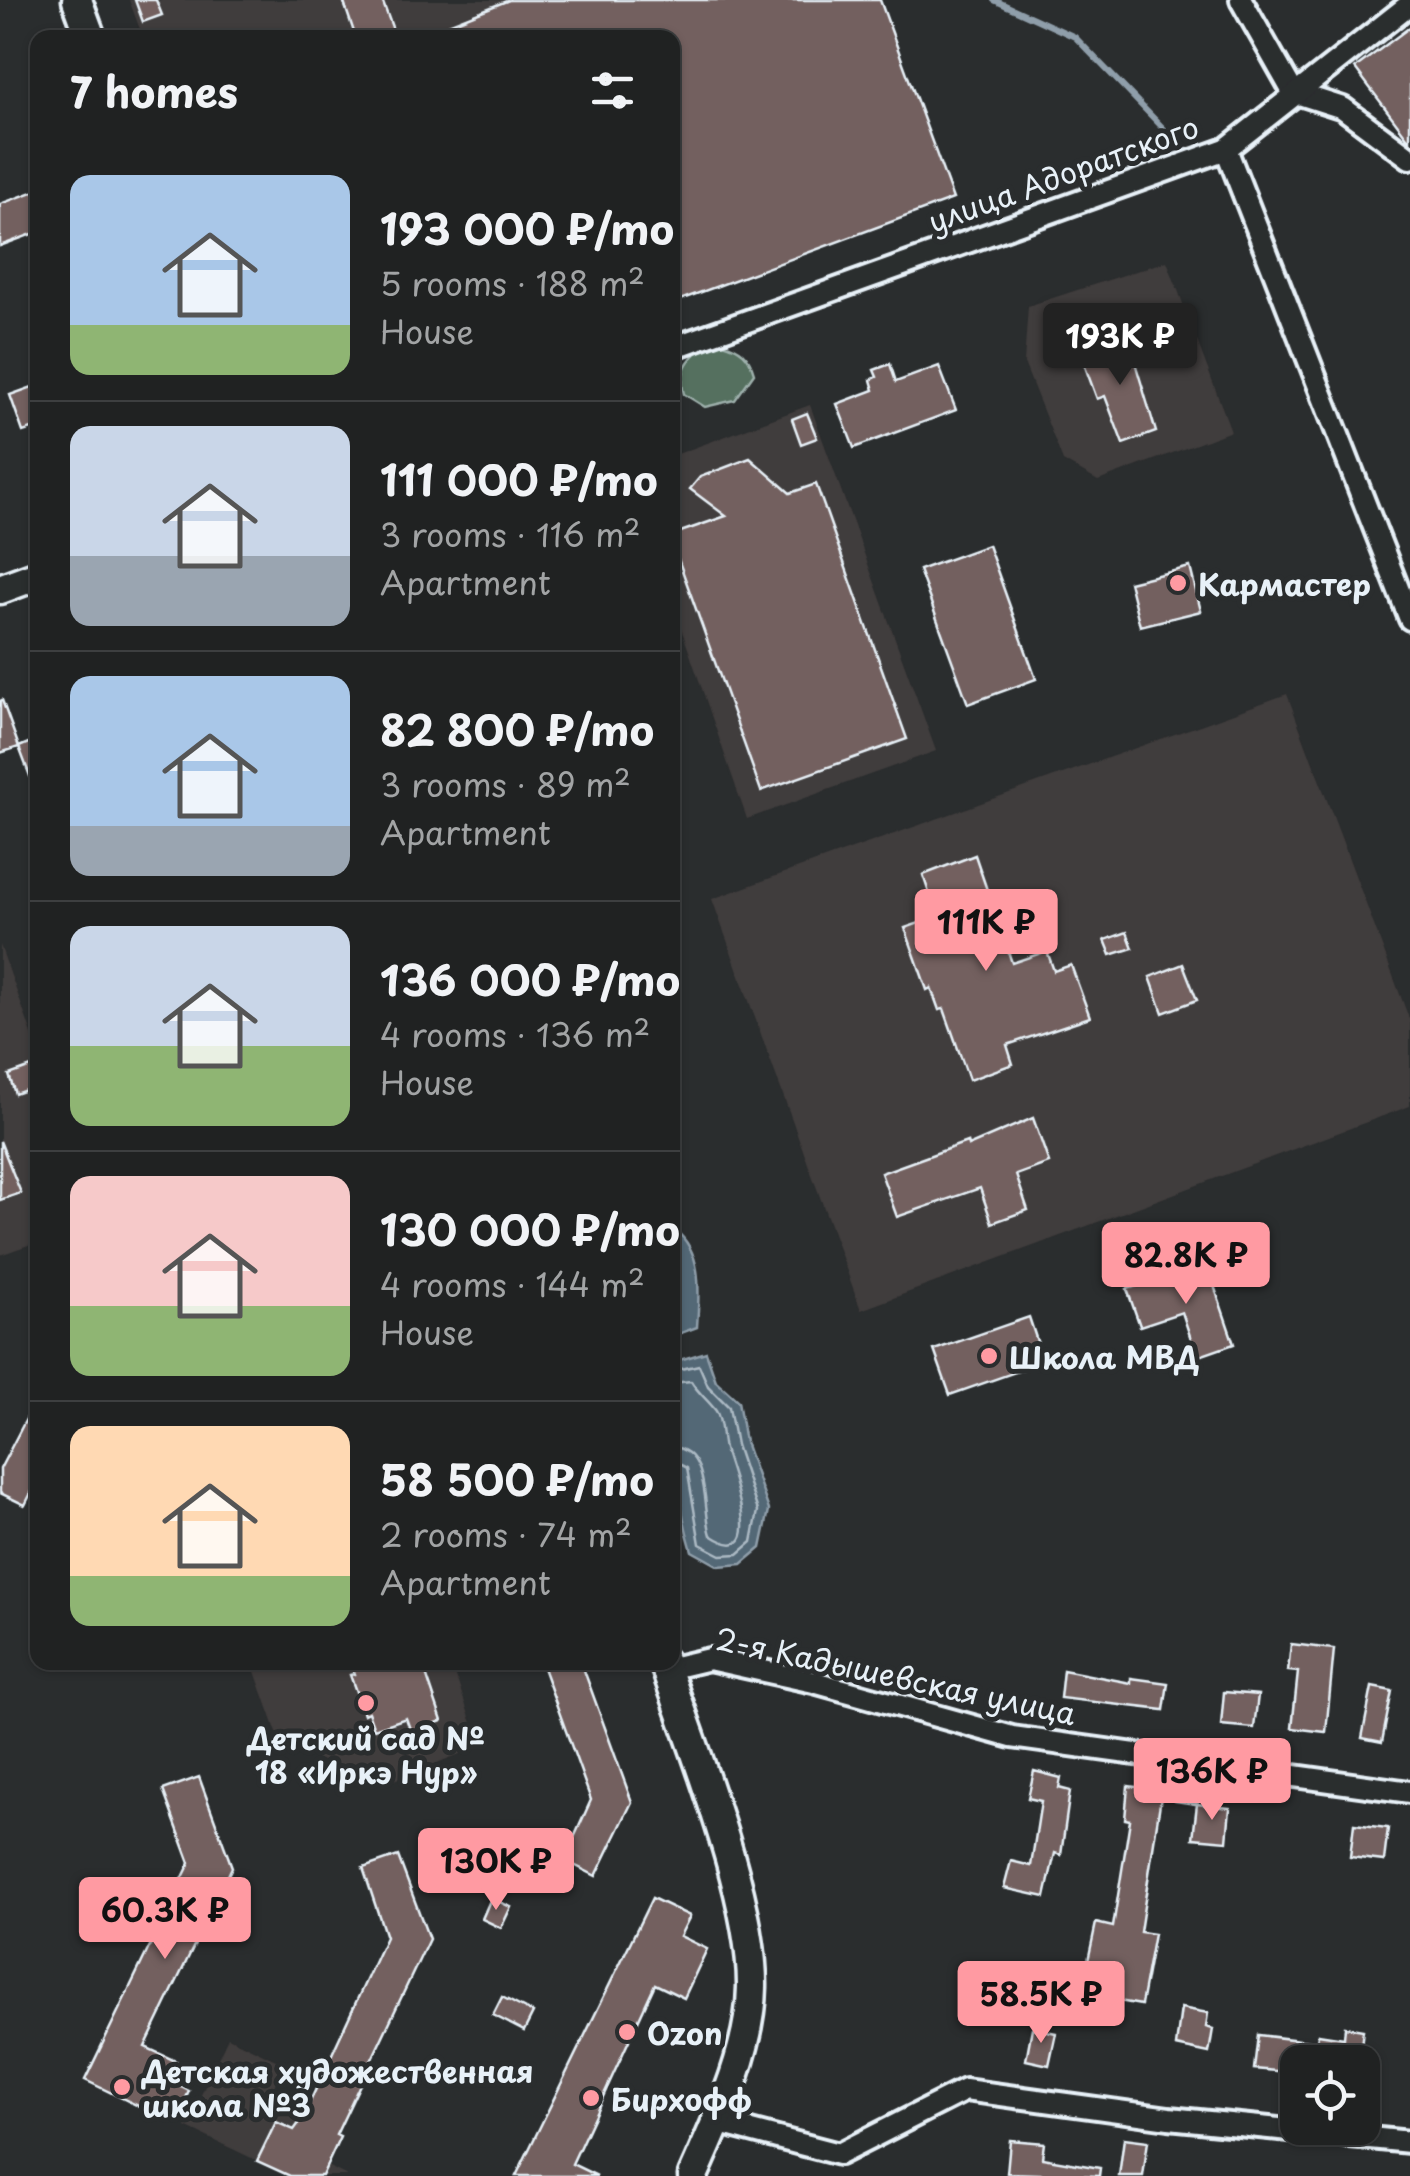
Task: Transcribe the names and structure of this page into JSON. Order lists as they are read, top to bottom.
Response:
{
  "streets": {
    "street": ["улица Адоратского", "2-я Кадышевская улица"]
  },
  "places": [
    "Кармастер",
    "Школа МВД",
    "Детский сад № 18 «Иркэ Нур»",
    "Ozon",
    "Детская художественная школа №3",
    "Бирхофф"
  ],
  "page": {
    "heading": "7 homes",
    "list": [
      {
        "name": "193 000 ₽/mo",
        "note": "5 rooms · 188 m² · House"
      },
      {
        "name": "111 000 ₽/mo",
        "note": "3 rooms · 116 m² · Apartment"
      },
      {
        "name": "82 800 ₽/mo",
        "note": "3 rooms · 89 m² · Apartment"
      },
      {
        "name": "136 000 ₽/mo",
        "note": "4 rooms · 136 m² · House"
      },
      {
        "name": "130 000 ₽/mo",
        "note": "4 rooms · 144 m² · House"
      },
      {
        "name": "58 500 ₽/mo",
        "note": "2 rooms · 74 m² · Apartment"
      }
    ],
    "price": [
      "193K ₽",
      "111K ₽",
      "82.8K ₽",
      "136K ₽",
      "130K ₽",
      "60.3K ₽",
      "58.5K ₽"
    ]
  }
}
